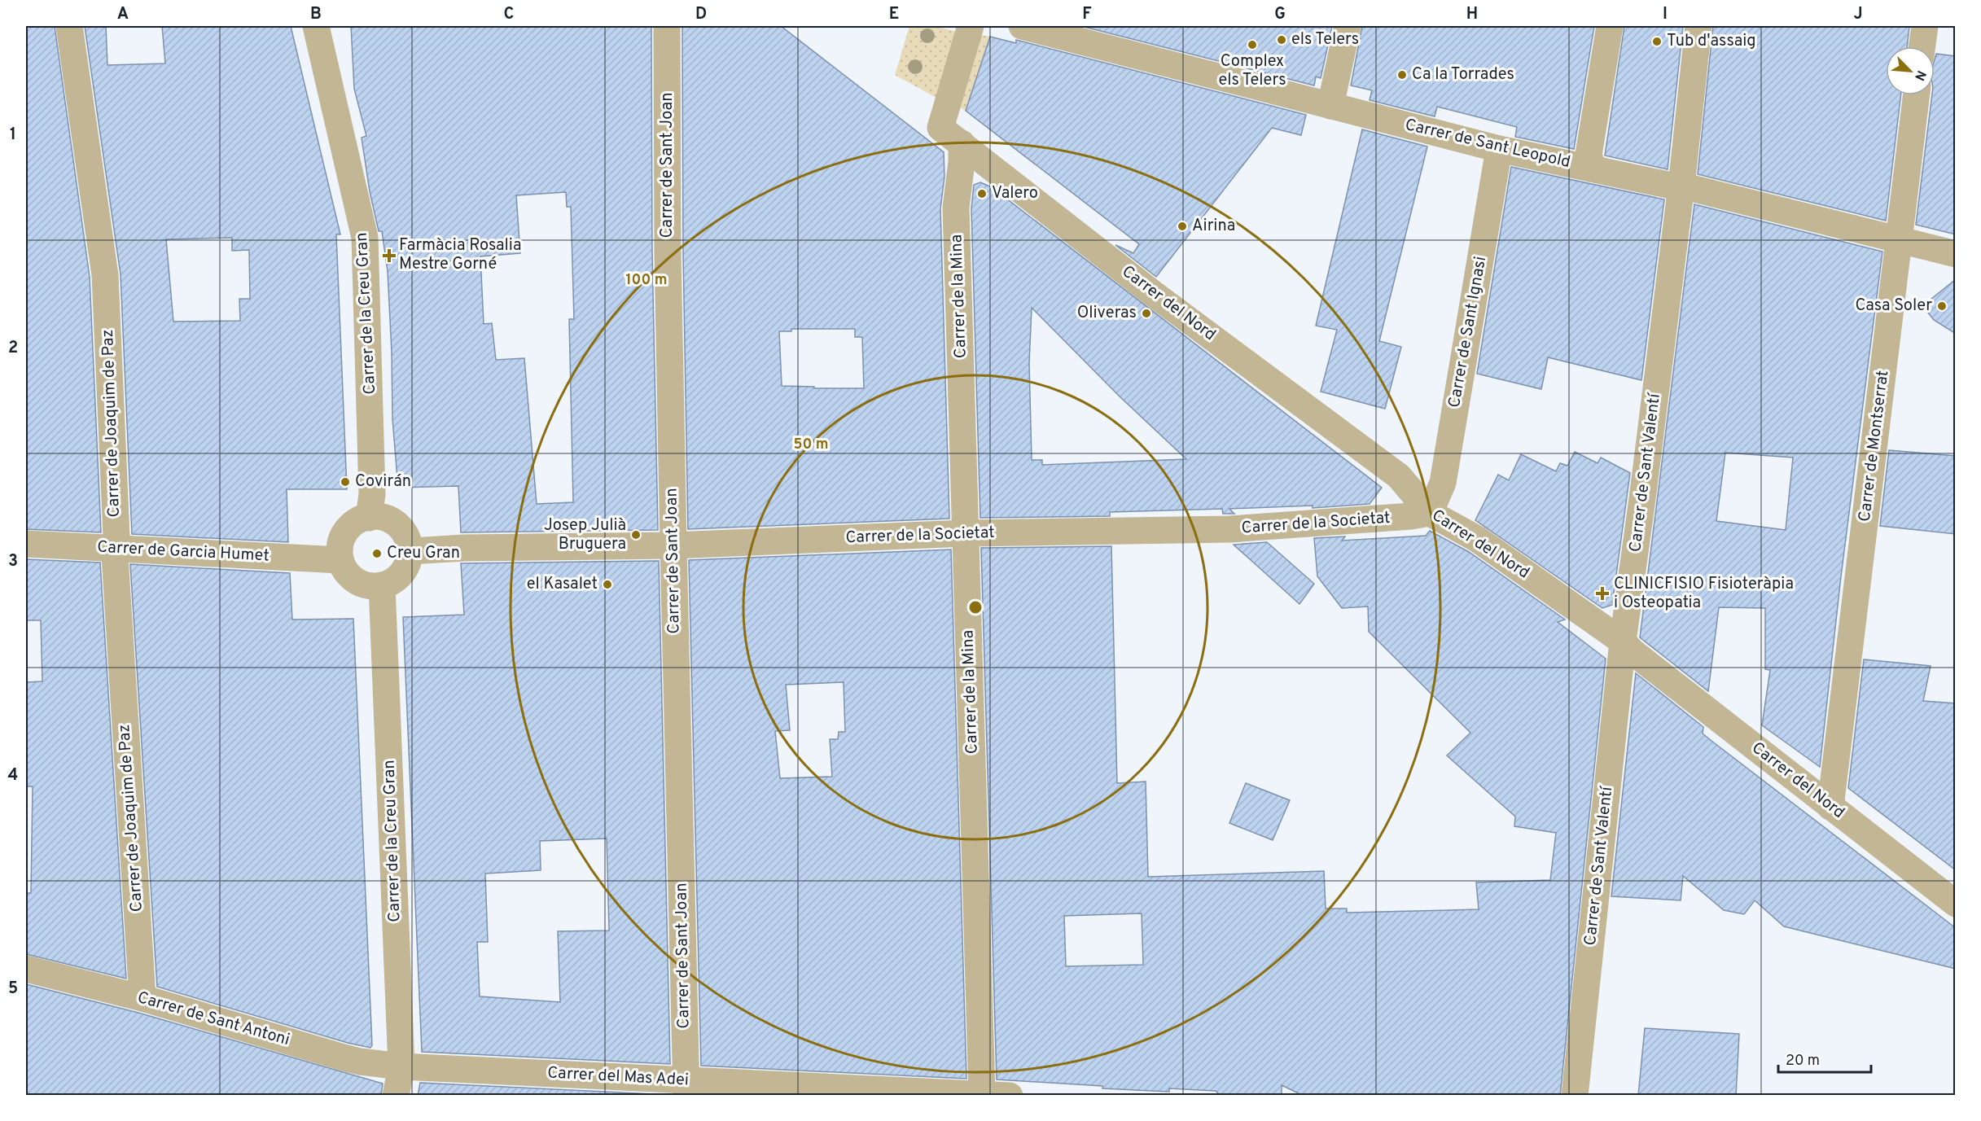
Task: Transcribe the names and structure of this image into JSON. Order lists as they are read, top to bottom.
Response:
{
  "streets": {
    "street": [
      "Carrer de Sant Leopold",
      "Carrer de Sant Joan",
      "Carrer de la Mina",
      "Carrer del Nord",
      "Carrer de la Creu Gran",
      "Carrer de Sant Ignasi",
      "Carrer de Joaquim de Paz",
      "Carrer de Montserrat",
      "Carrer de Sant Valentí",
      "Carrer de la Societat",
      "Carrer de Garcia Humet",
      "Carrer de Sant Antoni",
      "Carrer del Mas Adei"
    ]
  },
  "crossings": [
    ["Carrer de Sant Leopold", "Carrer de Sant Ignasi"],
    ["Carrer de Sant Leopold", "Carrer de Montserrat"],
    ["Carrer de Sant Leopold", "Carrer de Sant Valentí"],
    ["Carrer de Sant Joan", "Carrer de la Societat"],
    ["Carrer de Sant Joan", "Carrer del Mas Adei"],
    ["Carrer de la Mina", "Carrer del Nord"],
    ["Carrer de la Mina", "Carrer de la Societat"],
    ["Carrer de la Mina", "Carrer del Mas Adei"],
    ["Carrer del Nord", "Carrer de Sant Ignasi"],
    ["Carrer del Nord", "Carrer de Montserrat"],
    ["Carrer del Nord", "Carrer de Sant Valentí"],
    ["Carrer del Nord", "Carrer de la Societat"],
    ["Carrer de la Creu Gran", "Carrer de la Societat"],
    ["Carrer de la Creu Gran", "Carrer de Garcia Humet"],
    ["Carrer de la Creu Gran", "Carrer de Sant Antoni"],
    ["Carrer de la Creu Gran", "Carrer del Mas Adei"],
    ["Carrer de Sant Ignasi", "Carrer de la Societat"],
    ["Carrer de Joaquim de Paz", "Carrer de Garcia Humet"],
    ["Carrer de Joaquim de Paz", "Carrer de Sant Antoni"],
    ["Carrer de la Societat", "Carrer de Garcia Humet"],
    ["Carrer de Sant Antoni", "Carrer del Mas Adei"]
  ],
  "places": {
    "other": [
      "els Telers",
      "Tub d'assaig",
      "Complex els Telers",
      "Ca la Torrades",
      "Valero",
      "Airina",
      "Casa Soler",
      "Oliveras",
      "Covirán",
      "Josep Julià Bruguera",
      "Creu Gran",
      "el Kasalet"
    ],
    "health": ["Farmàcia Rosalia Mestre Gorné", "CLINICFISIO Fisioteràpia i Osteopatia"]
  },
  "scale_bar": "20 m",
  "north": "bottom right",
  "grid": {
    "columns": [
      "A",
      "B",
      "C",
      "D",
      "E",
      "F",
      "G",
      "H",
      "I",
      "J"
    ],
    "rows": [
      "1",
      "2",
      "3",
      "4",
      "5"
    ]
  },
  "rings": ["100 m", "50 m"]
}
